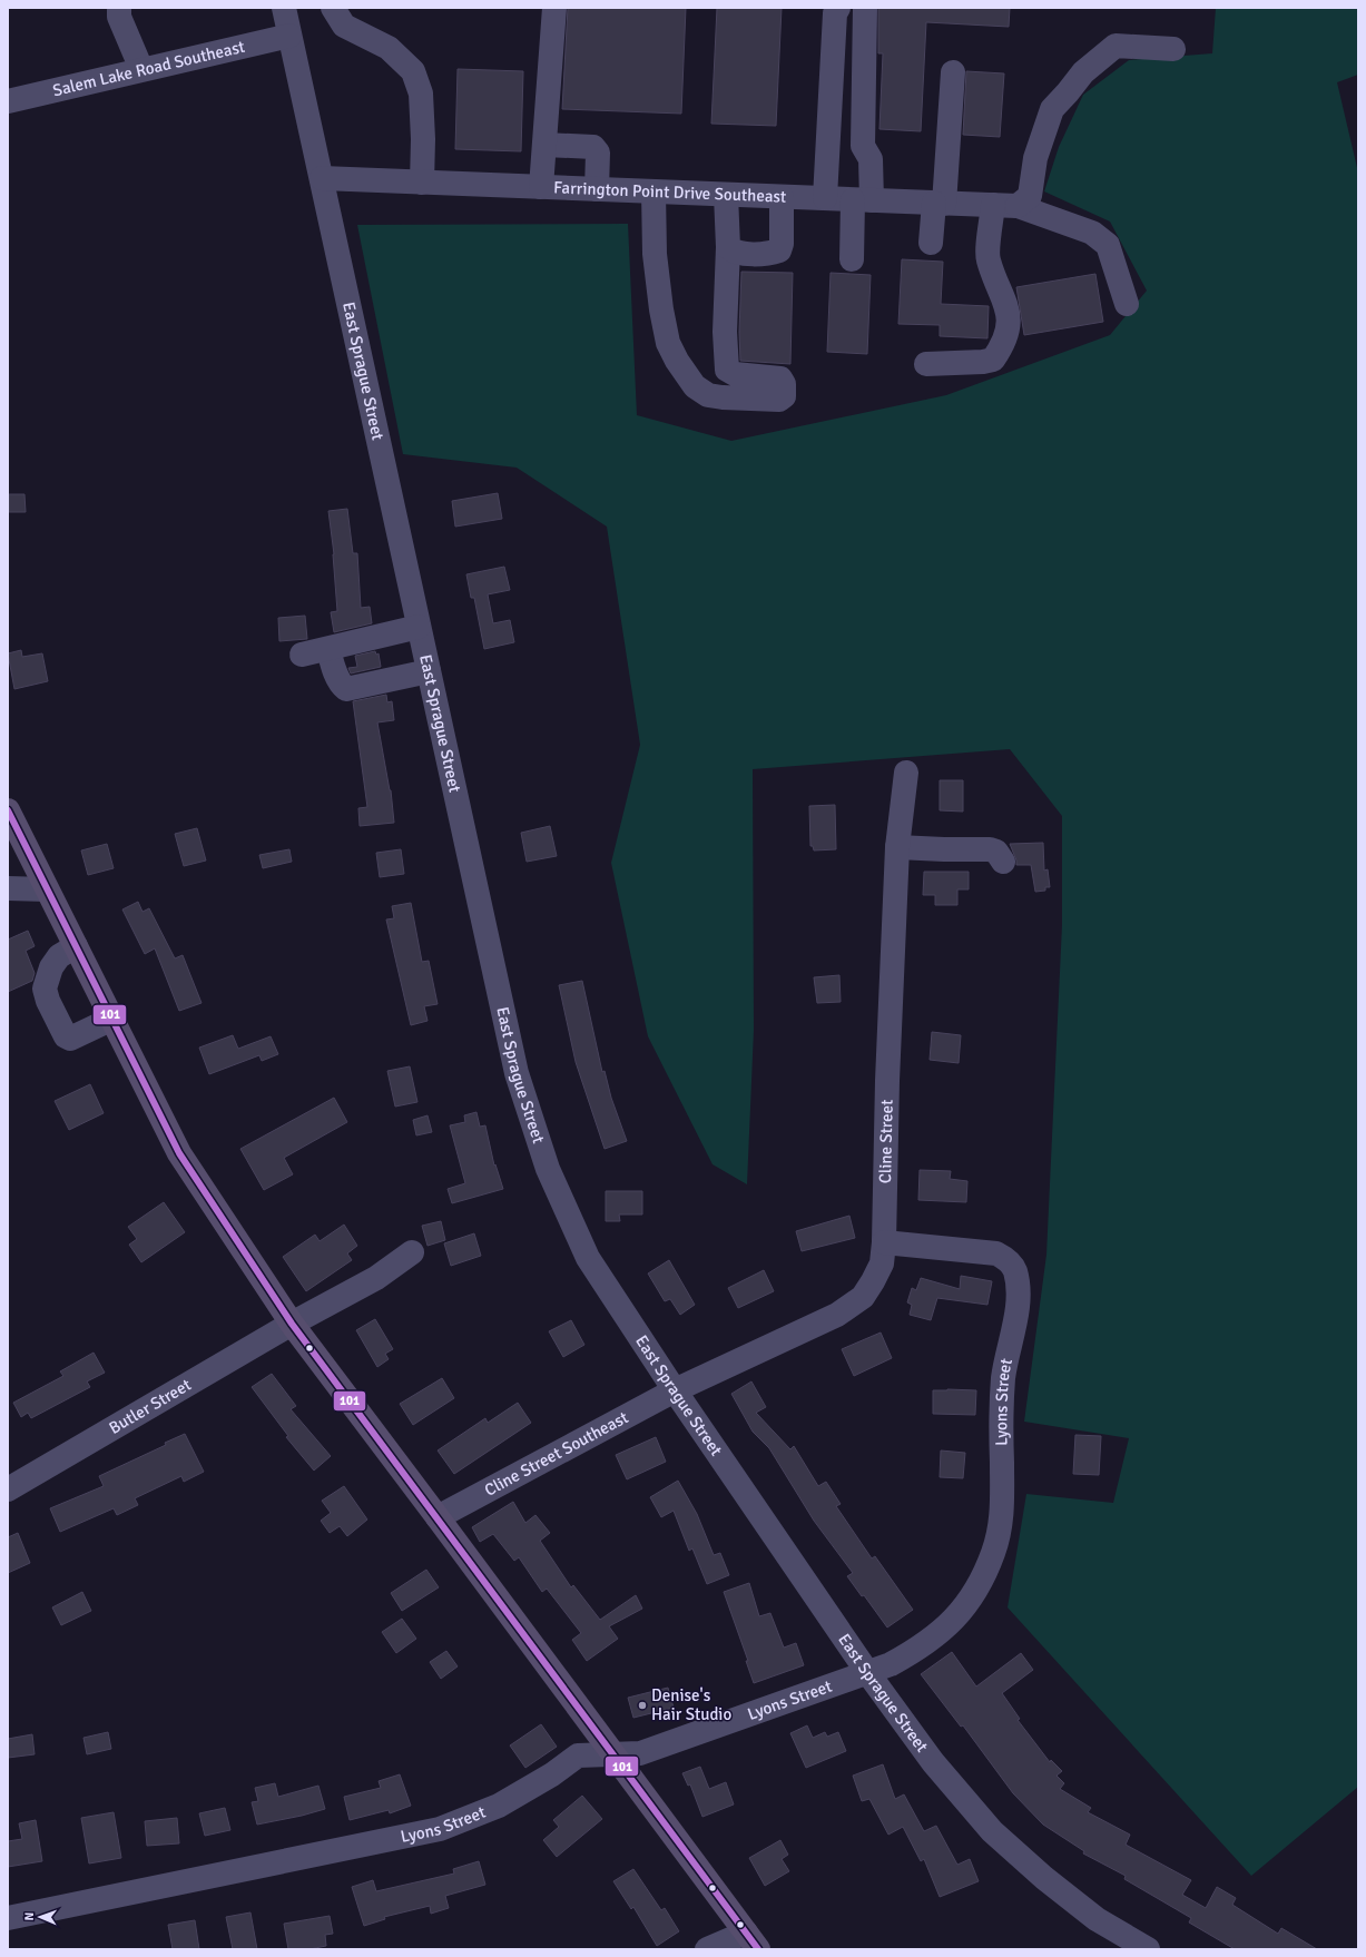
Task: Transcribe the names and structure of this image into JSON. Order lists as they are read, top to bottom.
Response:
{
  "streets": {
    "street": [
      "Salem Lake Road Southeast",
      "Farrington Point Drive Southeast",
      "East Sprague Street",
      "Cline Street",
      "Lyons Street",
      "Butler Street",
      "Cline Street Southeast"
    ]
  },
  "crossings": [
    ["Salem Lake Road Southeast", "East Sprague Street"],
    ["Farrington Point Drive Southeast", "East Sprague Street"],
    ["East Sprague Street", "Cline Street"],
    ["East Sprague Street", "Lyons Street"],
    ["East Sprague Street", "Cline Street Southeast"],
    ["Cline Street", "Lyons Street"],
    ["Cline Street", "Cline Street Southeast"]
  ],
  "places": ["Denise's Hair Studio"],
  "lines": ["transit line 101"],
  "north": "left"
}
